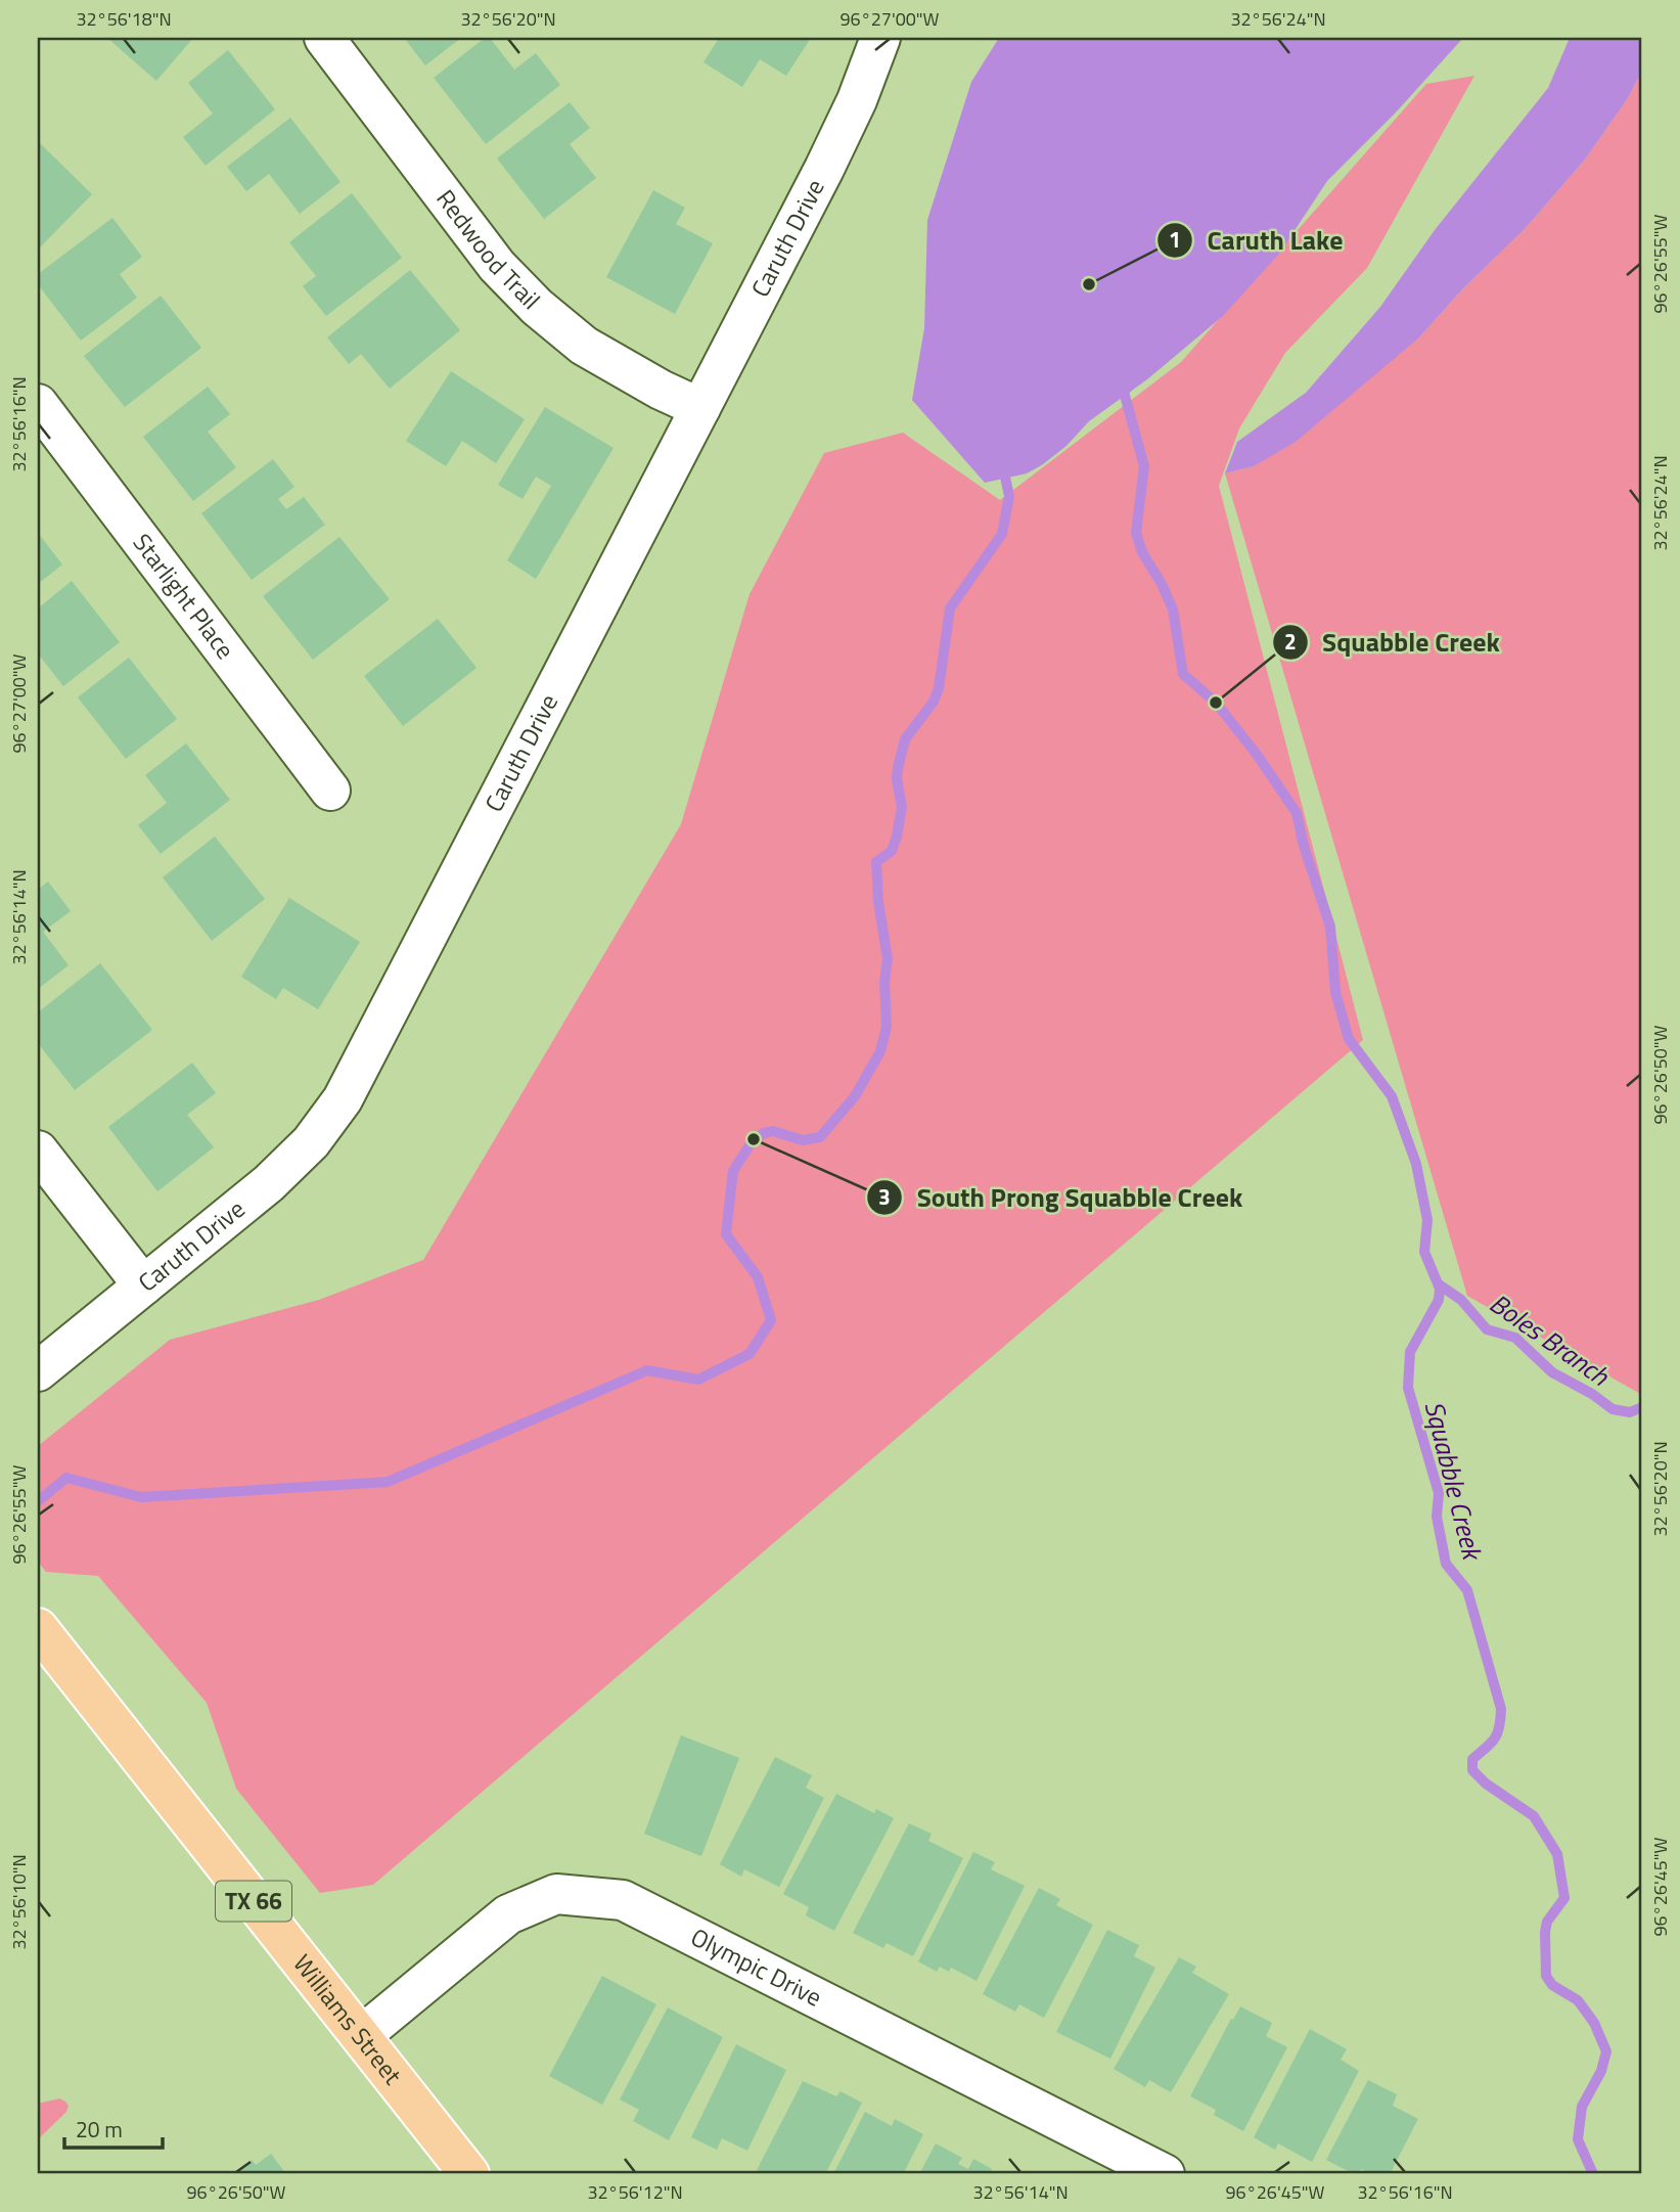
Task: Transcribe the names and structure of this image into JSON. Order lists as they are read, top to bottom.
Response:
{
  "streets": {
    "main road": ["TX 66", "Williams Street"],
    "street": [
      "Caruth Drive",
      "Redwood Trail",
      "Starlight Place",
      "Olympic Drive"
    ]
  },
  "crossings": [
    ["Caruth Drive", "Redwood Trail"],
    ["Olympic Drive", "Williams Street"]
  ],
  "water": ["Boles Branch", "Squabble Creek"],
  "places": ["Caruth Lake", "Squabble Creek", "South Prong Squabble Creek"],
  "scale_bar": "20 m",
  "coordinates": [
    "32°56'18\"N",
    "32°56'20\"N",
    "96°27'00\"W",
    "32°56'24\"N",
    "96°26'55\"W",
    "32°56'16\"N",
    "32°56'14\"N",
    "96°26'50\"W",
    "96°26'45\"W",
    "32°56'10\"N",
    "32°56'12\"N"
  ]
}
